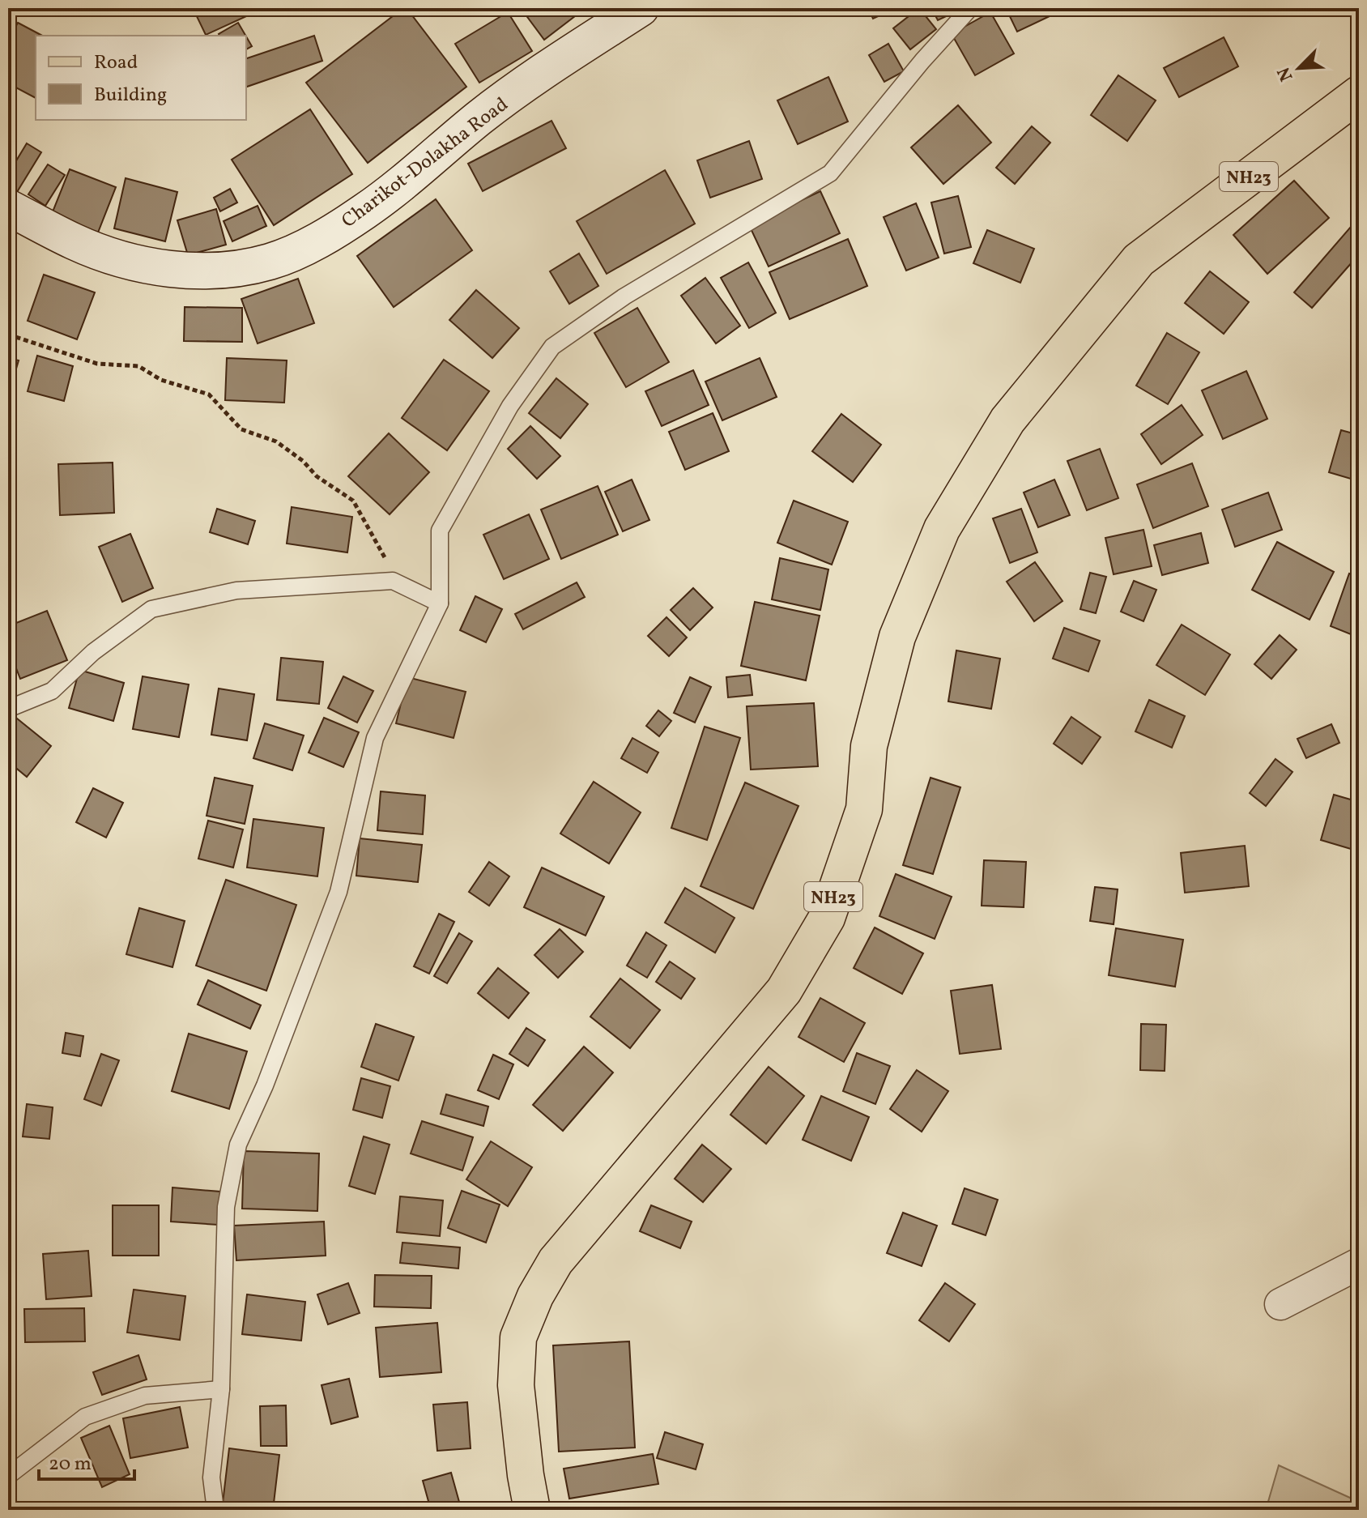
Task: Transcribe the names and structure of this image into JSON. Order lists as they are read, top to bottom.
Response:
{
  "streets": {
    "main road": ["Charikot-Dolakha Road", "NH23"]
  },
  "legend": ["Road", "Building"],
  "scale_bar": "20 m",
  "north": "bottom left"
}
